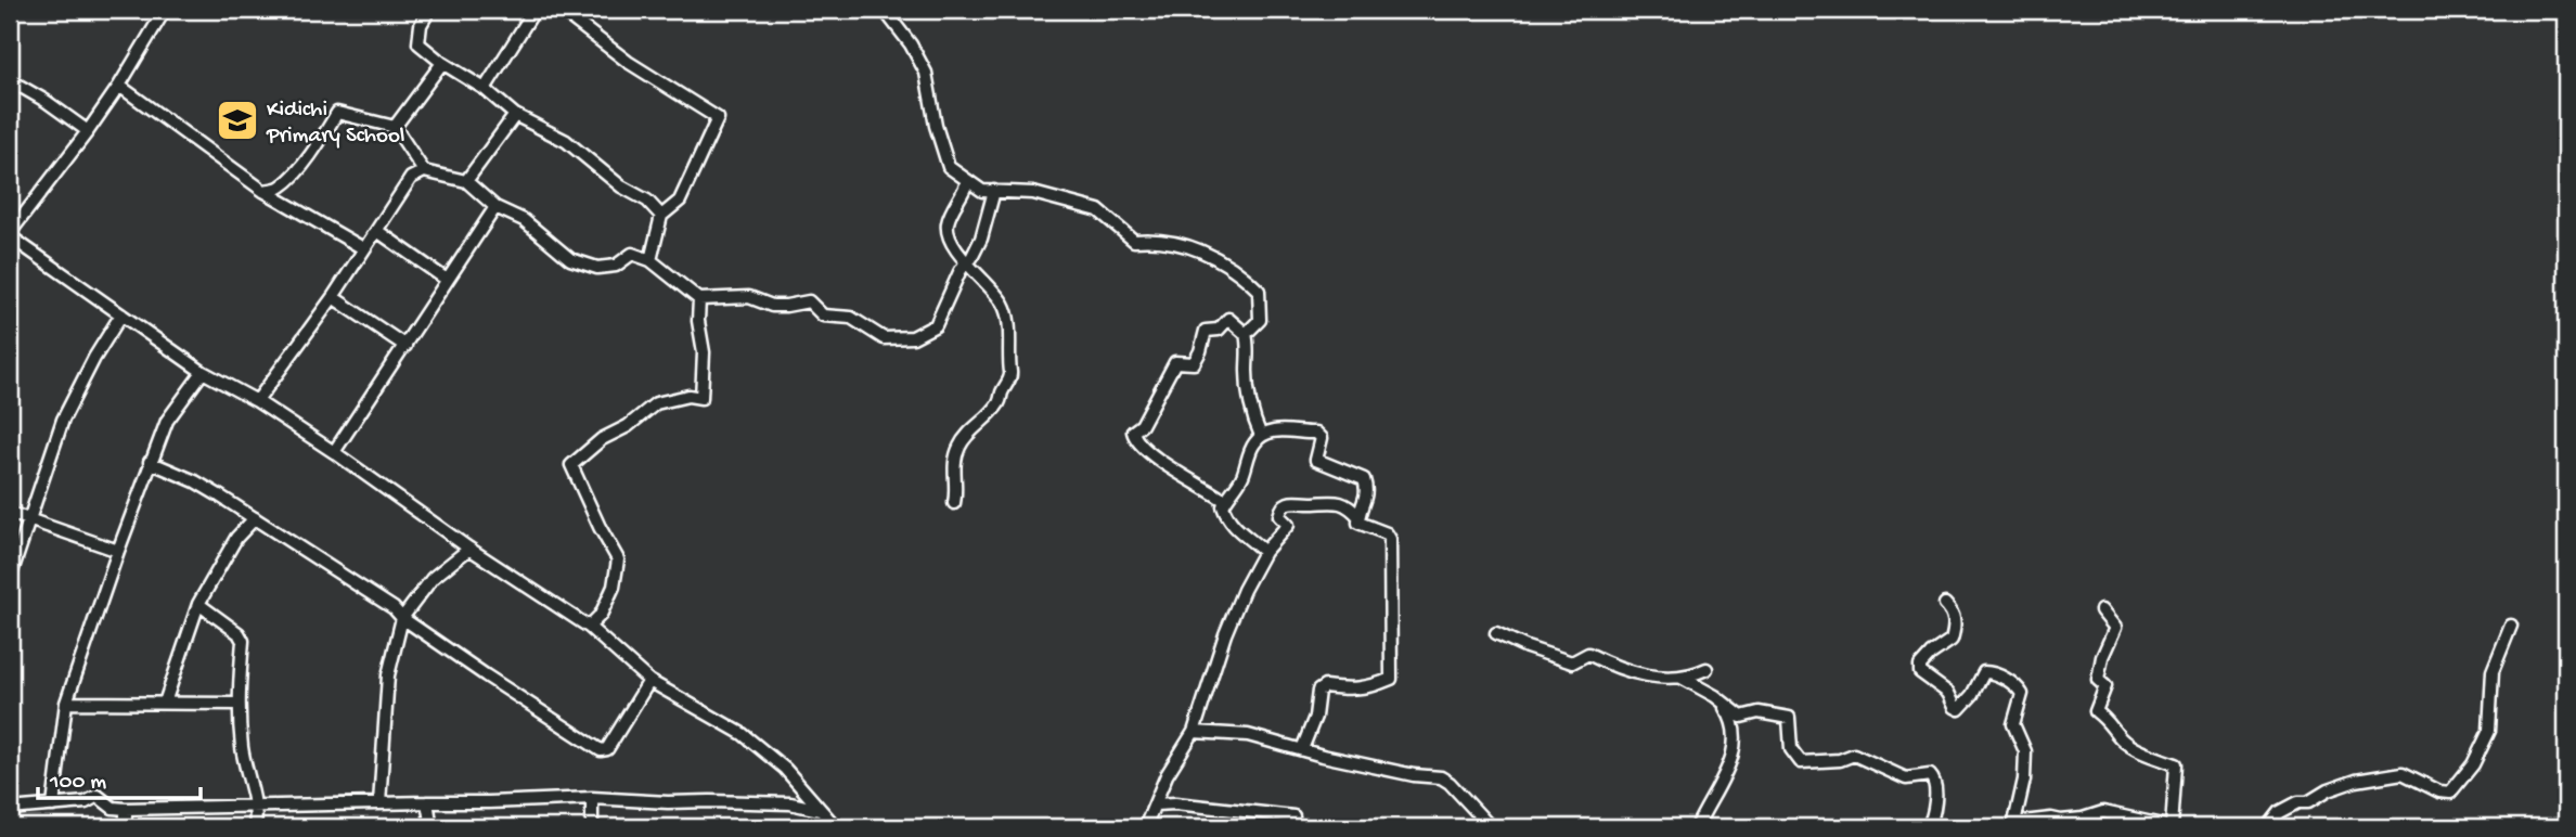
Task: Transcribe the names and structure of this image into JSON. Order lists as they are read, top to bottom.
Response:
{
  "places": {
    "school or university": ["Kidichi Primary School"]
  },
  "scale_bar": "100 m"
}
